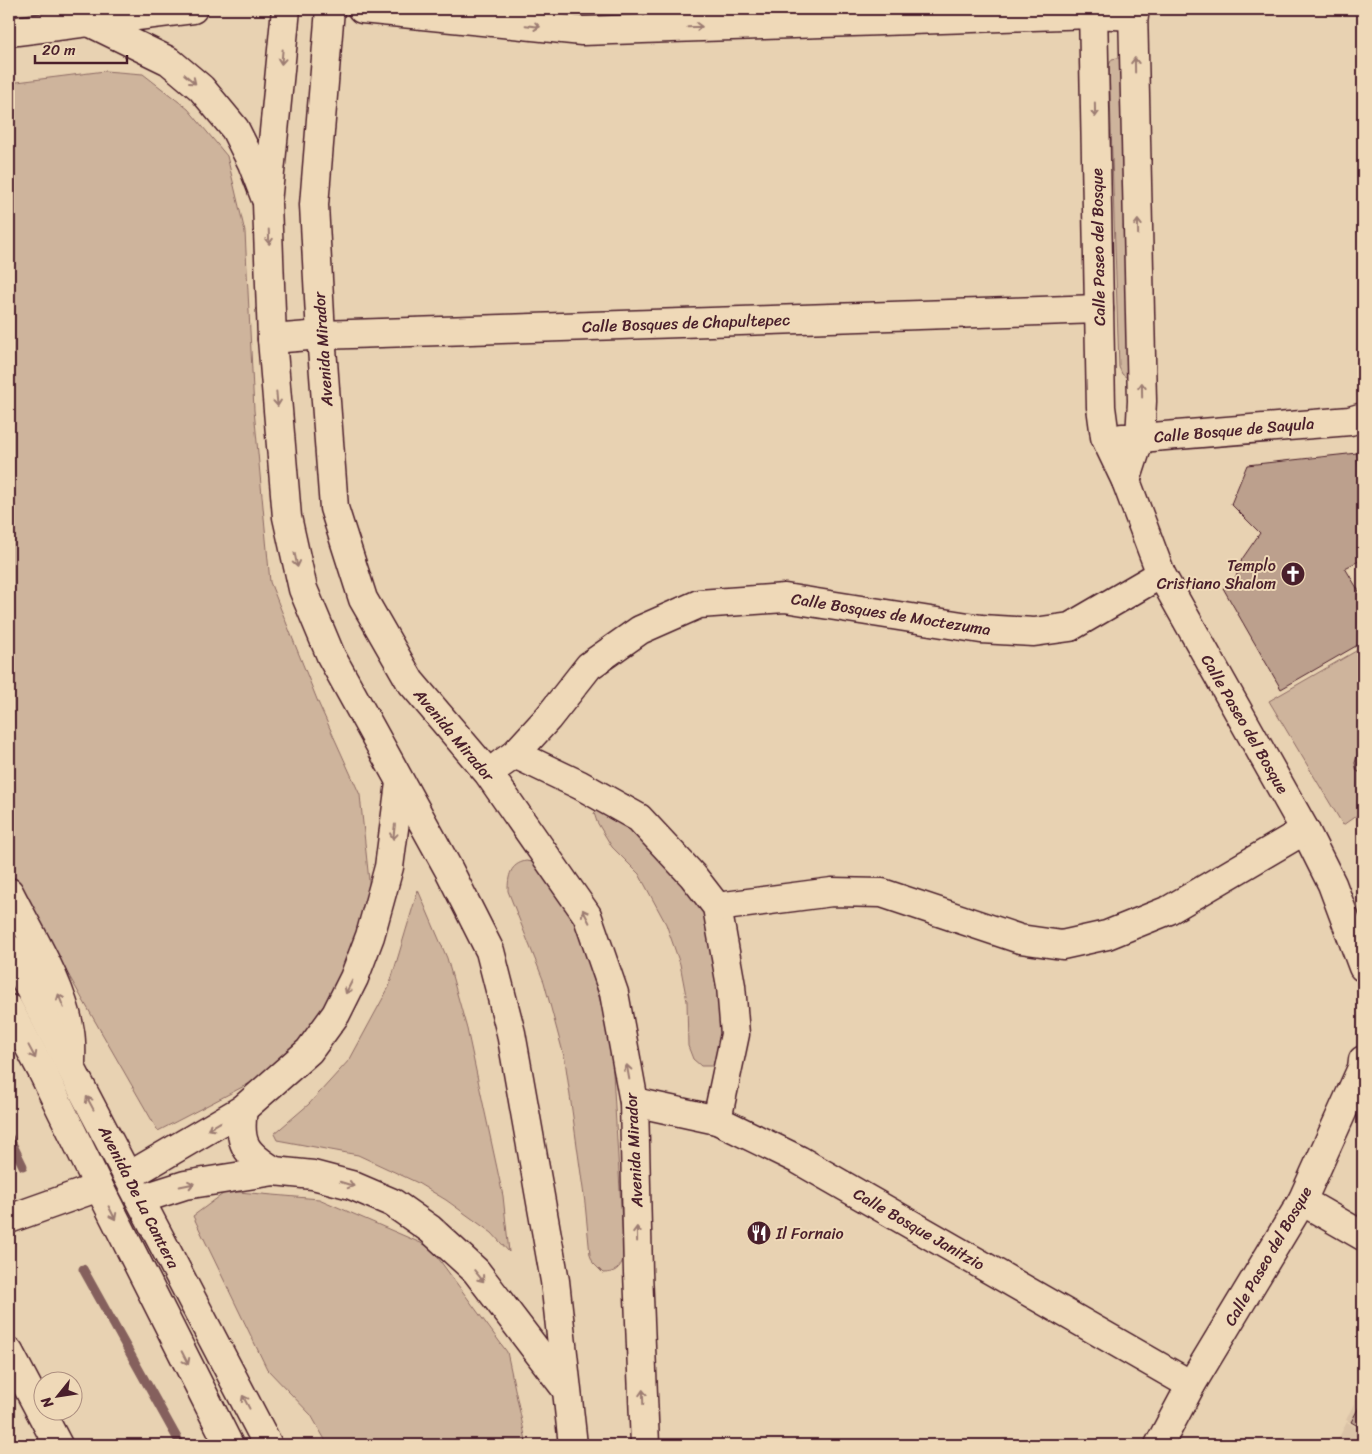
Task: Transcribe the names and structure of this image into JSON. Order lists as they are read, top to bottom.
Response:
{
  "streets": {
    "street": [
      "Calle Paseo del Bosque",
      "Calle Bosques de Chapultepec",
      "Avenida Mirador",
      "Calle Bosque de Sayula",
      "Calle Bosques de Moctezuma",
      "Avenida De La Cantera",
      "Calle Bosque Janitzio"
    ]
  },
  "crossings": [
    ["Calle Paseo del Bosque", "Calle Bosques de Chapultepec"],
    ["Calle Paseo del Bosque", "Calle Bosque de Sayula"],
    ["Calle Paseo del Bosque", "Calle Bosques de Moctezuma"],
    ["Calle Paseo del Bosque", "Calle Bosque Janitzio"],
    ["Calle Bosques de Chapultepec", "Avenida Mirador"],
    ["Avenida Mirador", "Calle Bosques de Moctezuma"],
    ["Avenida Mirador", "Calle Bosque Janitzio"]
  ],
  "places": {
    "church": ["Templo Cristiano Shalom"],
    "restaurant": ["Il Fornaio"]
  },
  "scale_bar": "20 m",
  "north": "bottom left"
}
